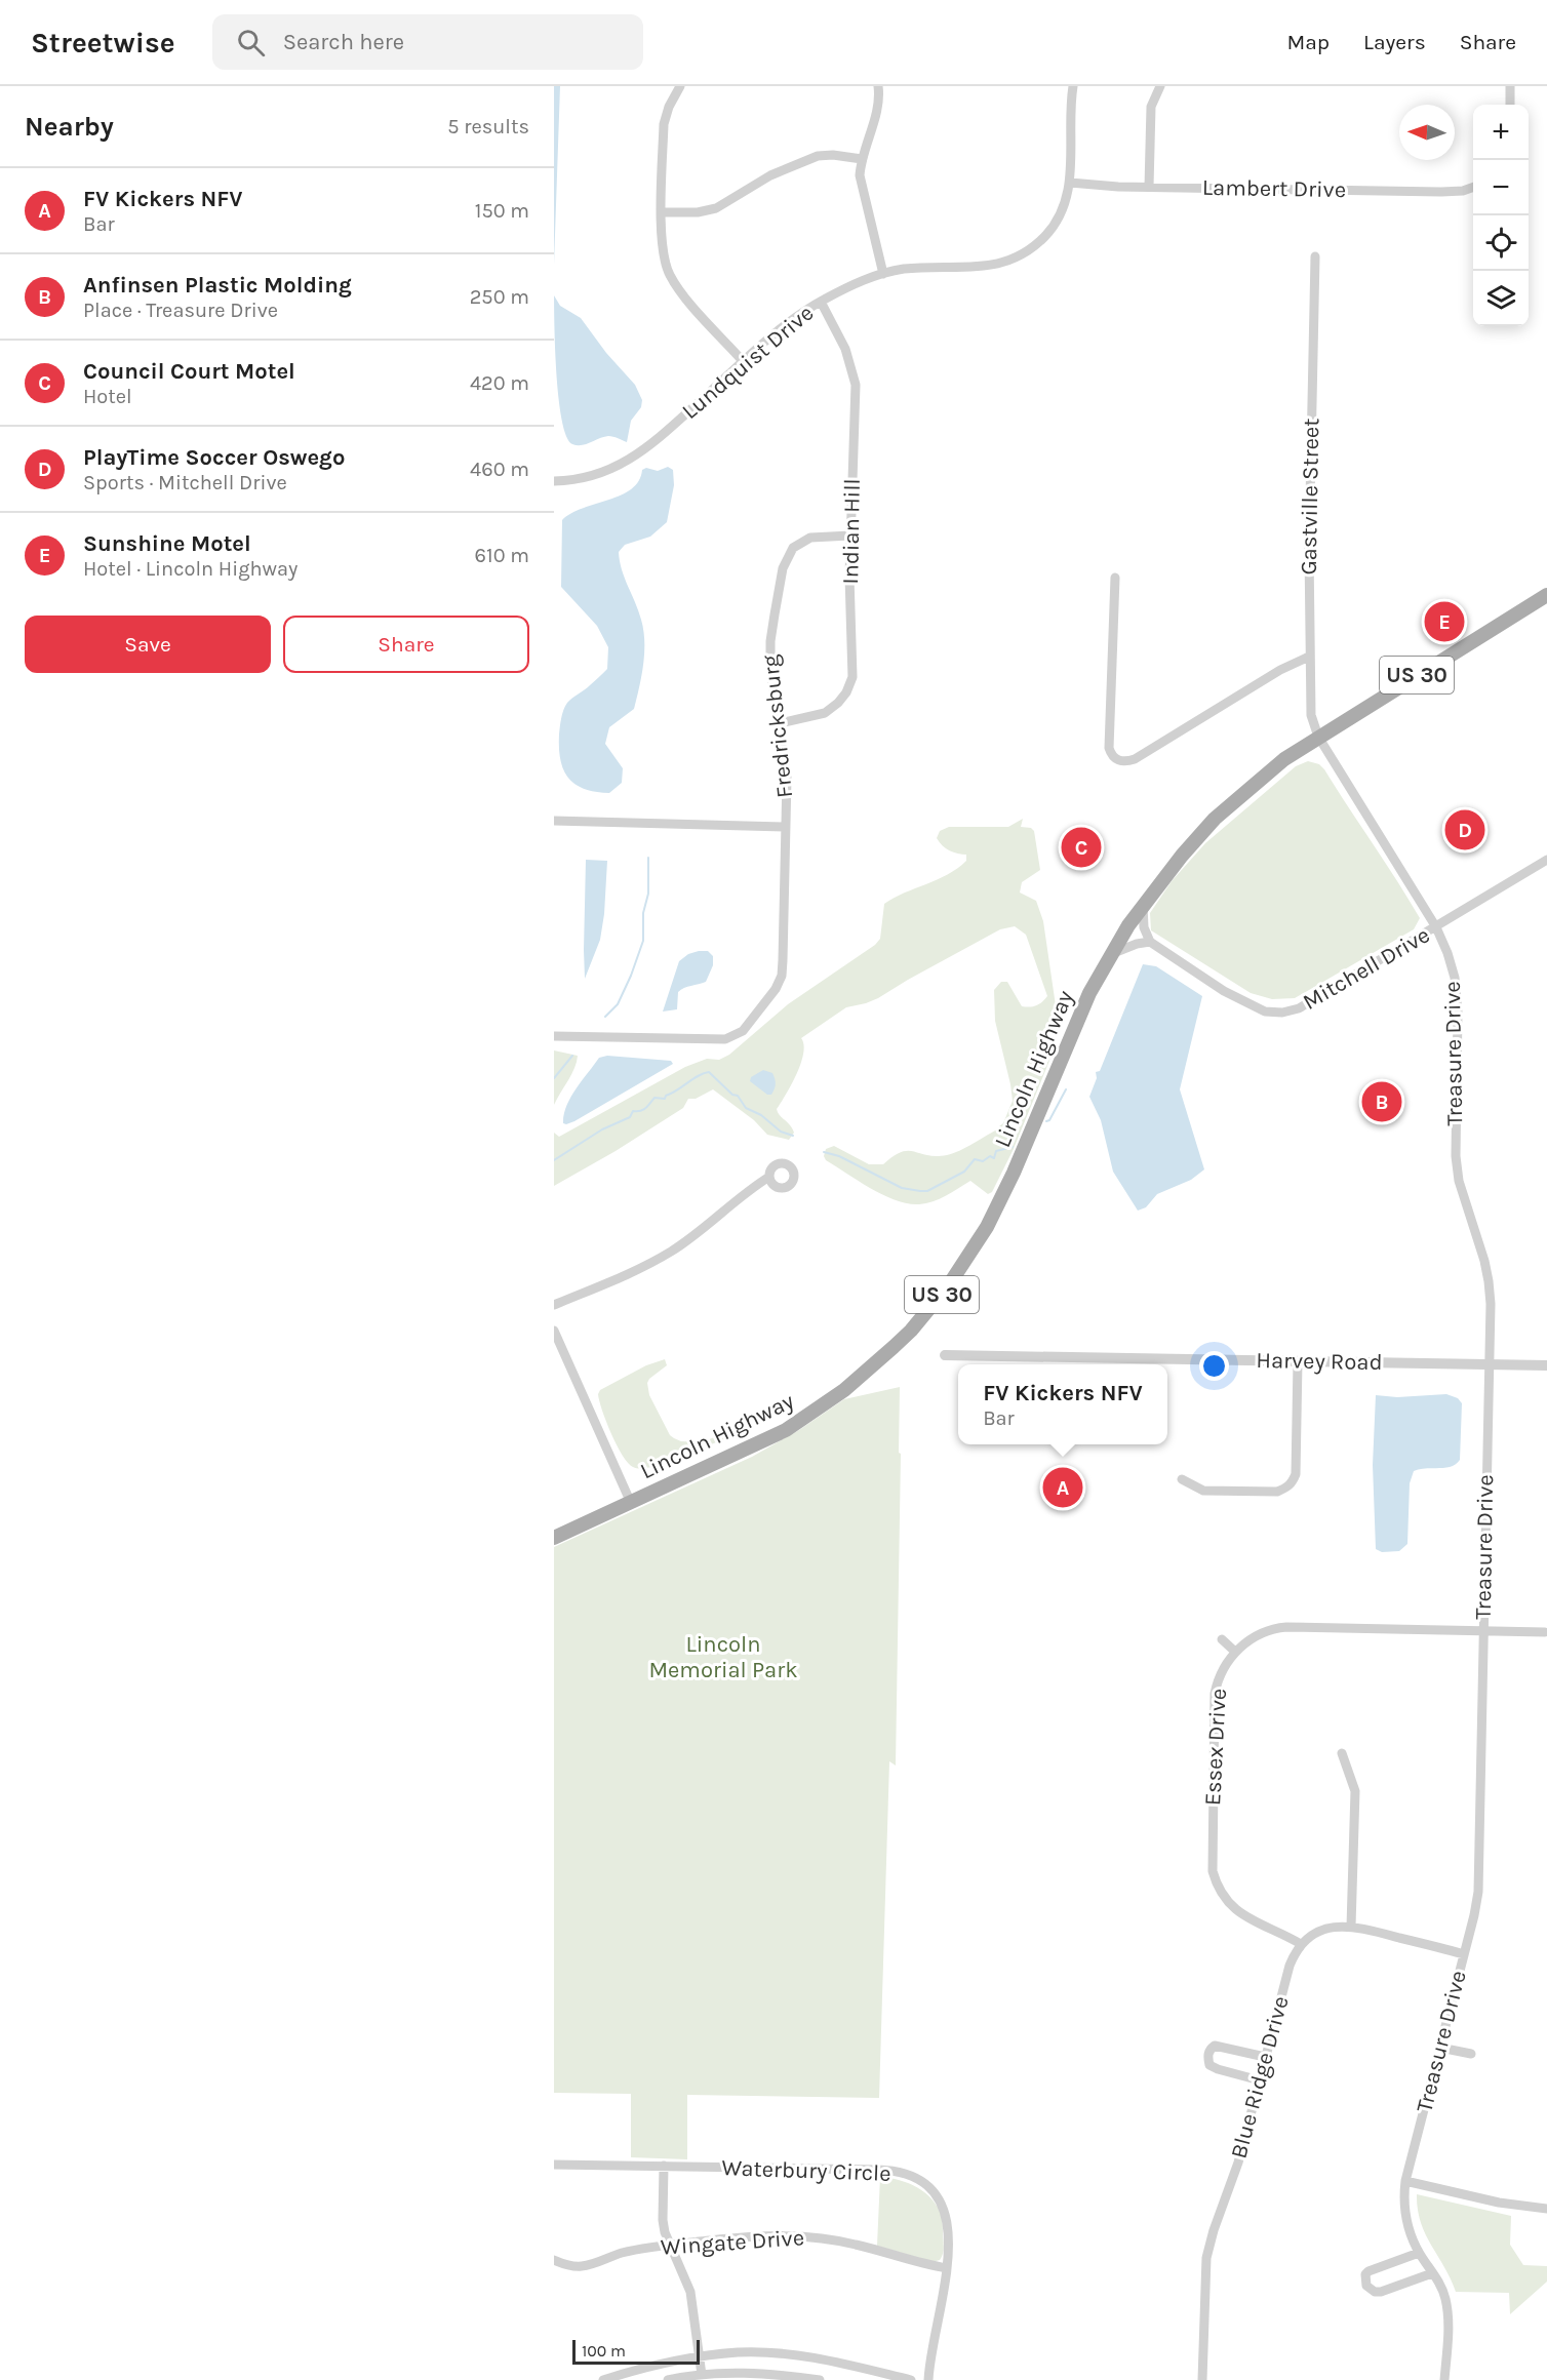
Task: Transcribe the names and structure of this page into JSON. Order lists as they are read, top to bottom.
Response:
{
  "streets": {
    "main road": ["US 30", "Lincoln Highway"],
    "street": [
      "Lambert Drive",
      "Lundquist Drive",
      "Gastville Street",
      "Indian Hill",
      "Fredricksburg",
      "Mitchell Drive",
      "Treasure Drive",
      "Harvey Road",
      "Essex Drive",
      "Blue Ridge Drive",
      "Waterbury Circle",
      "Wingate Drive"
    ]
  },
  "crossings": [
    ["Lambert Drive", "Lundquist Drive"],
    ["Lundquist Drive", "Indian Hill"],
    ["Gastville Street", "Treasure Drive"],
    ["Gastville Street", "Lincoln Highway"],
    ["Indian Hill", "Fredricksburg"],
    ["Mitchell Drive", "Treasure Drive"],
    ["Treasure Drive", "Lincoln Highway"],
    ["Treasure Drive", "Harvey Road"],
    ["Treasure Drive", "Essex Drive"],
    ["Essex Drive", "Blue Ridge Drive"],
    ["Waterbury Circle", "Wingate Drive"]
  ],
  "parks": ["Lincoln Memorial Park"],
  "scale_bar": "100 m",
  "north": "left",
  "page": {
    "header": "Streetwise",
    "search": "Search here",
    "nav": ["Map", "Layers", "Share"],
    "heading": ["Nearby", "5 results"],
    "map_buttons": ["+", "−"],
    "list": [
      {
        "mark": "A",
        "name": "FV Kickers NFV",
        "note": "Bar",
        "value": "150 m"
      },
      {
        "mark": "B",
        "name": "Anfinsen Plastic Molding",
        "note": "Place · Treasure Drive",
        "value": "250 m"
      },
      {
        "mark": "C",
        "name": "Council Court Motel",
        "note": "Hotel",
        "value": "420 m"
      },
      {
        "mark": "D",
        "name": "PlayTime Soccer Oswego",
        "note": "Sports · Mitchell Drive",
        "value": "460 m"
      },
      {
        "mark": "E",
        "name": "Sunshine Motel",
        "note": "Hotel · Lincoln Highway",
        "value": "610 m"
      }
    ],
    "buttons": ["Save", "Share"],
    "pins": [
      "E",
      "D",
      "C",
      "B",
      "A"
    ],
    "popup": ["FV Kickers NFV", "Bar"],
    "scale": "100 m"
  }
}
